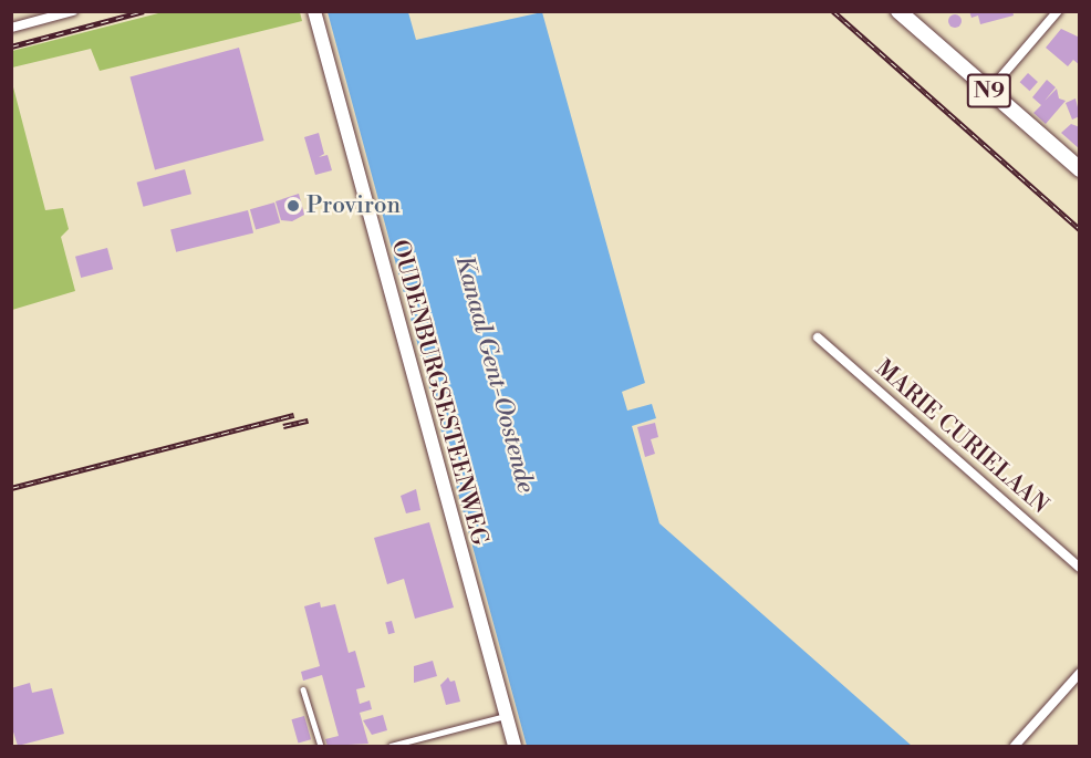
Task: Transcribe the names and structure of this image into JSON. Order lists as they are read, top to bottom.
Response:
{
  "streets": {
    "main road": ["N9"],
    "street": ["OUDENBURGSESTEENWEG", "MARIE CURIELAAN"]
  },
  "water": ["Kanaal Gent-Oostende"],
  "places": ["Proviron"]
}
